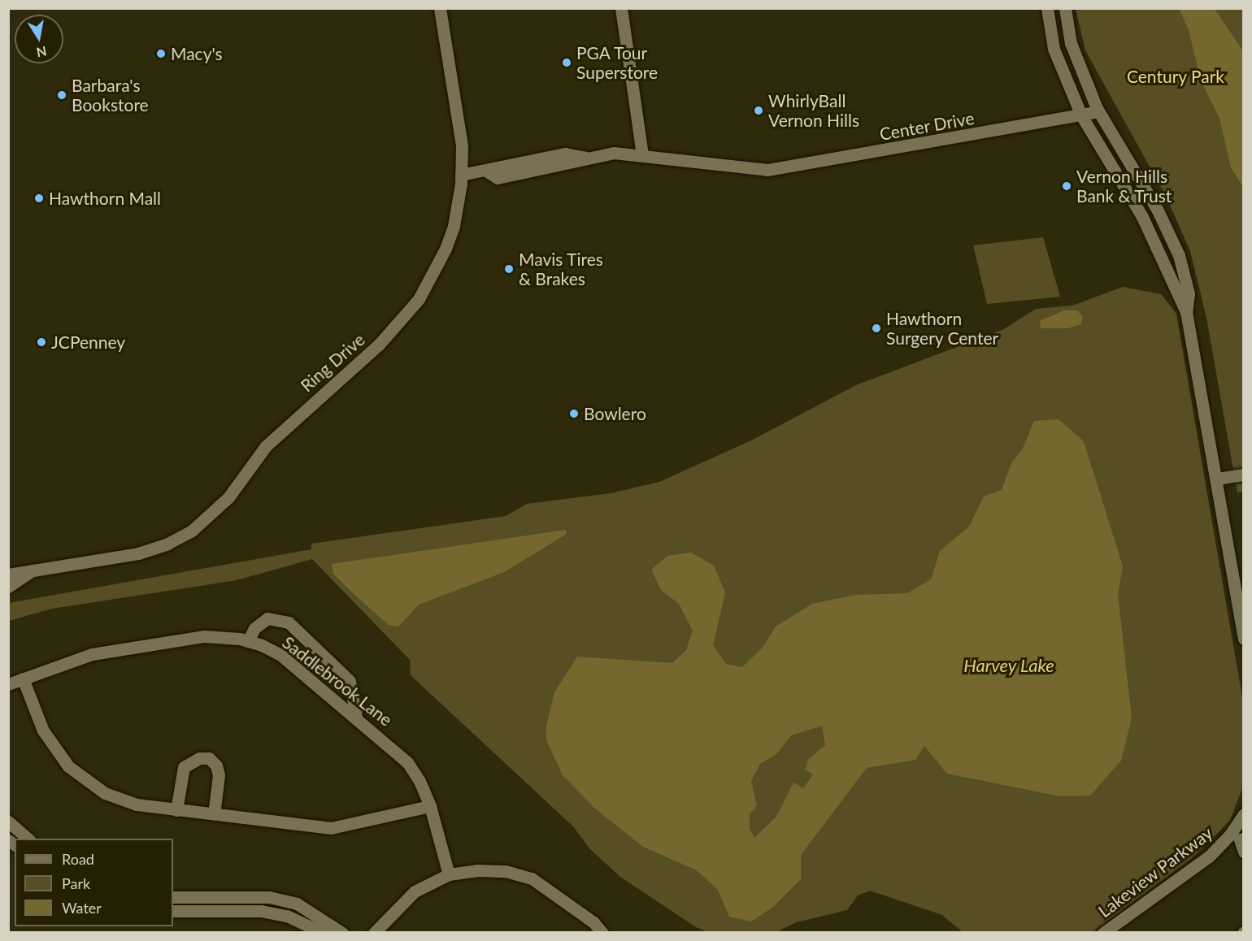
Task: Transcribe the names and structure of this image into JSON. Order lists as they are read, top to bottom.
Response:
{
  "streets": {
    "street": [
      "Center Drive",
      "Ring Drive",
      "Saddlebrook Lane",
      "Lakeview Parkway"
    ]
  },
  "crossings": [
    ["Center Drive", "Ring Drive"]
  ],
  "water": ["Harvey Lake"],
  "parks": ["Century Park"],
  "places": [
    "Macy's",
    "PGA Tour Superstore",
    "Barbara's Bookstore",
    "WhirlyBall Vernon Hills",
    "Vernon Hills Bank & Trust",
    "Hawthorn Mall",
    "Mavis Tires & Brakes",
    "Hawthorn Surgery Center",
    "JCPenney",
    "Bowlero"
  ],
  "legend": ["Road", "Park", "Water"],
  "north": "bottom"
}
